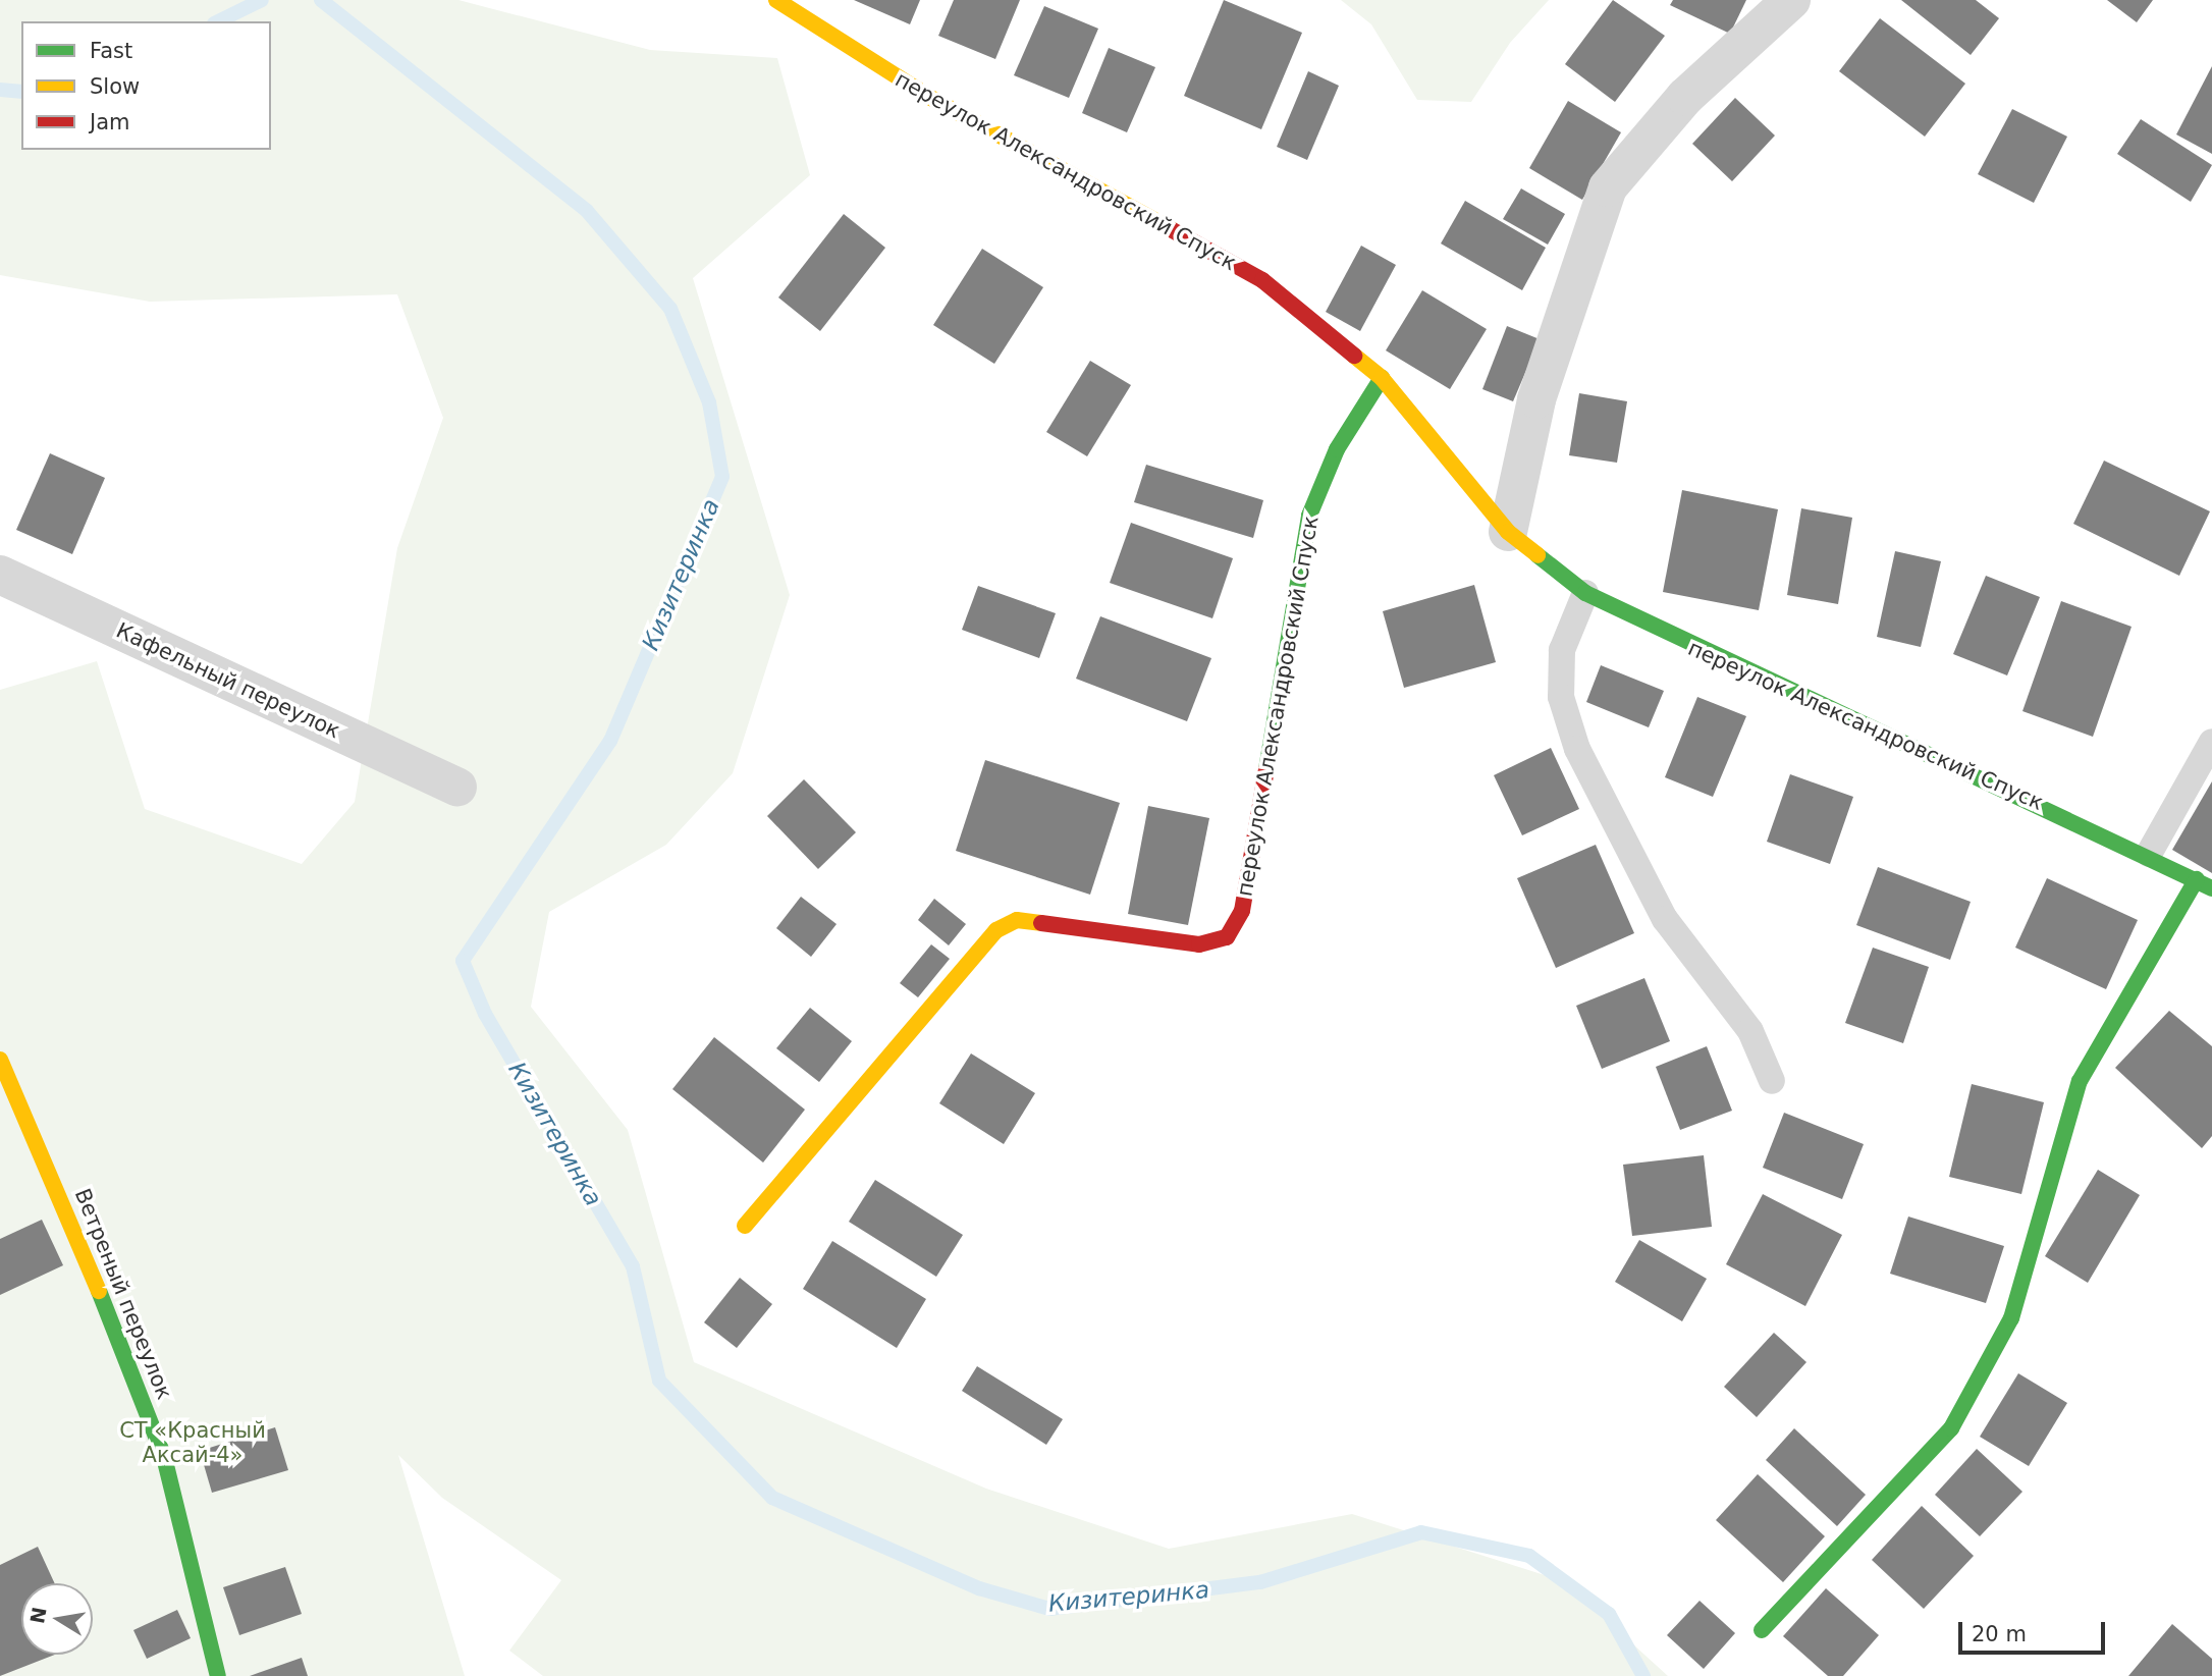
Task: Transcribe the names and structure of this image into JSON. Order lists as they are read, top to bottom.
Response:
{
  "streets": {
    "street": ["переулок Александровский Спуск", "Кафельный переулок", "Ветреный переулок"]
  },
  "water": ["Кизитеринка"],
  "parks": ["СТ «Красный Аксай-4»"],
  "legend": ["Fast", "Slow", "Jam"],
  "scale_bar": "20 m",
  "north": "left"
}
